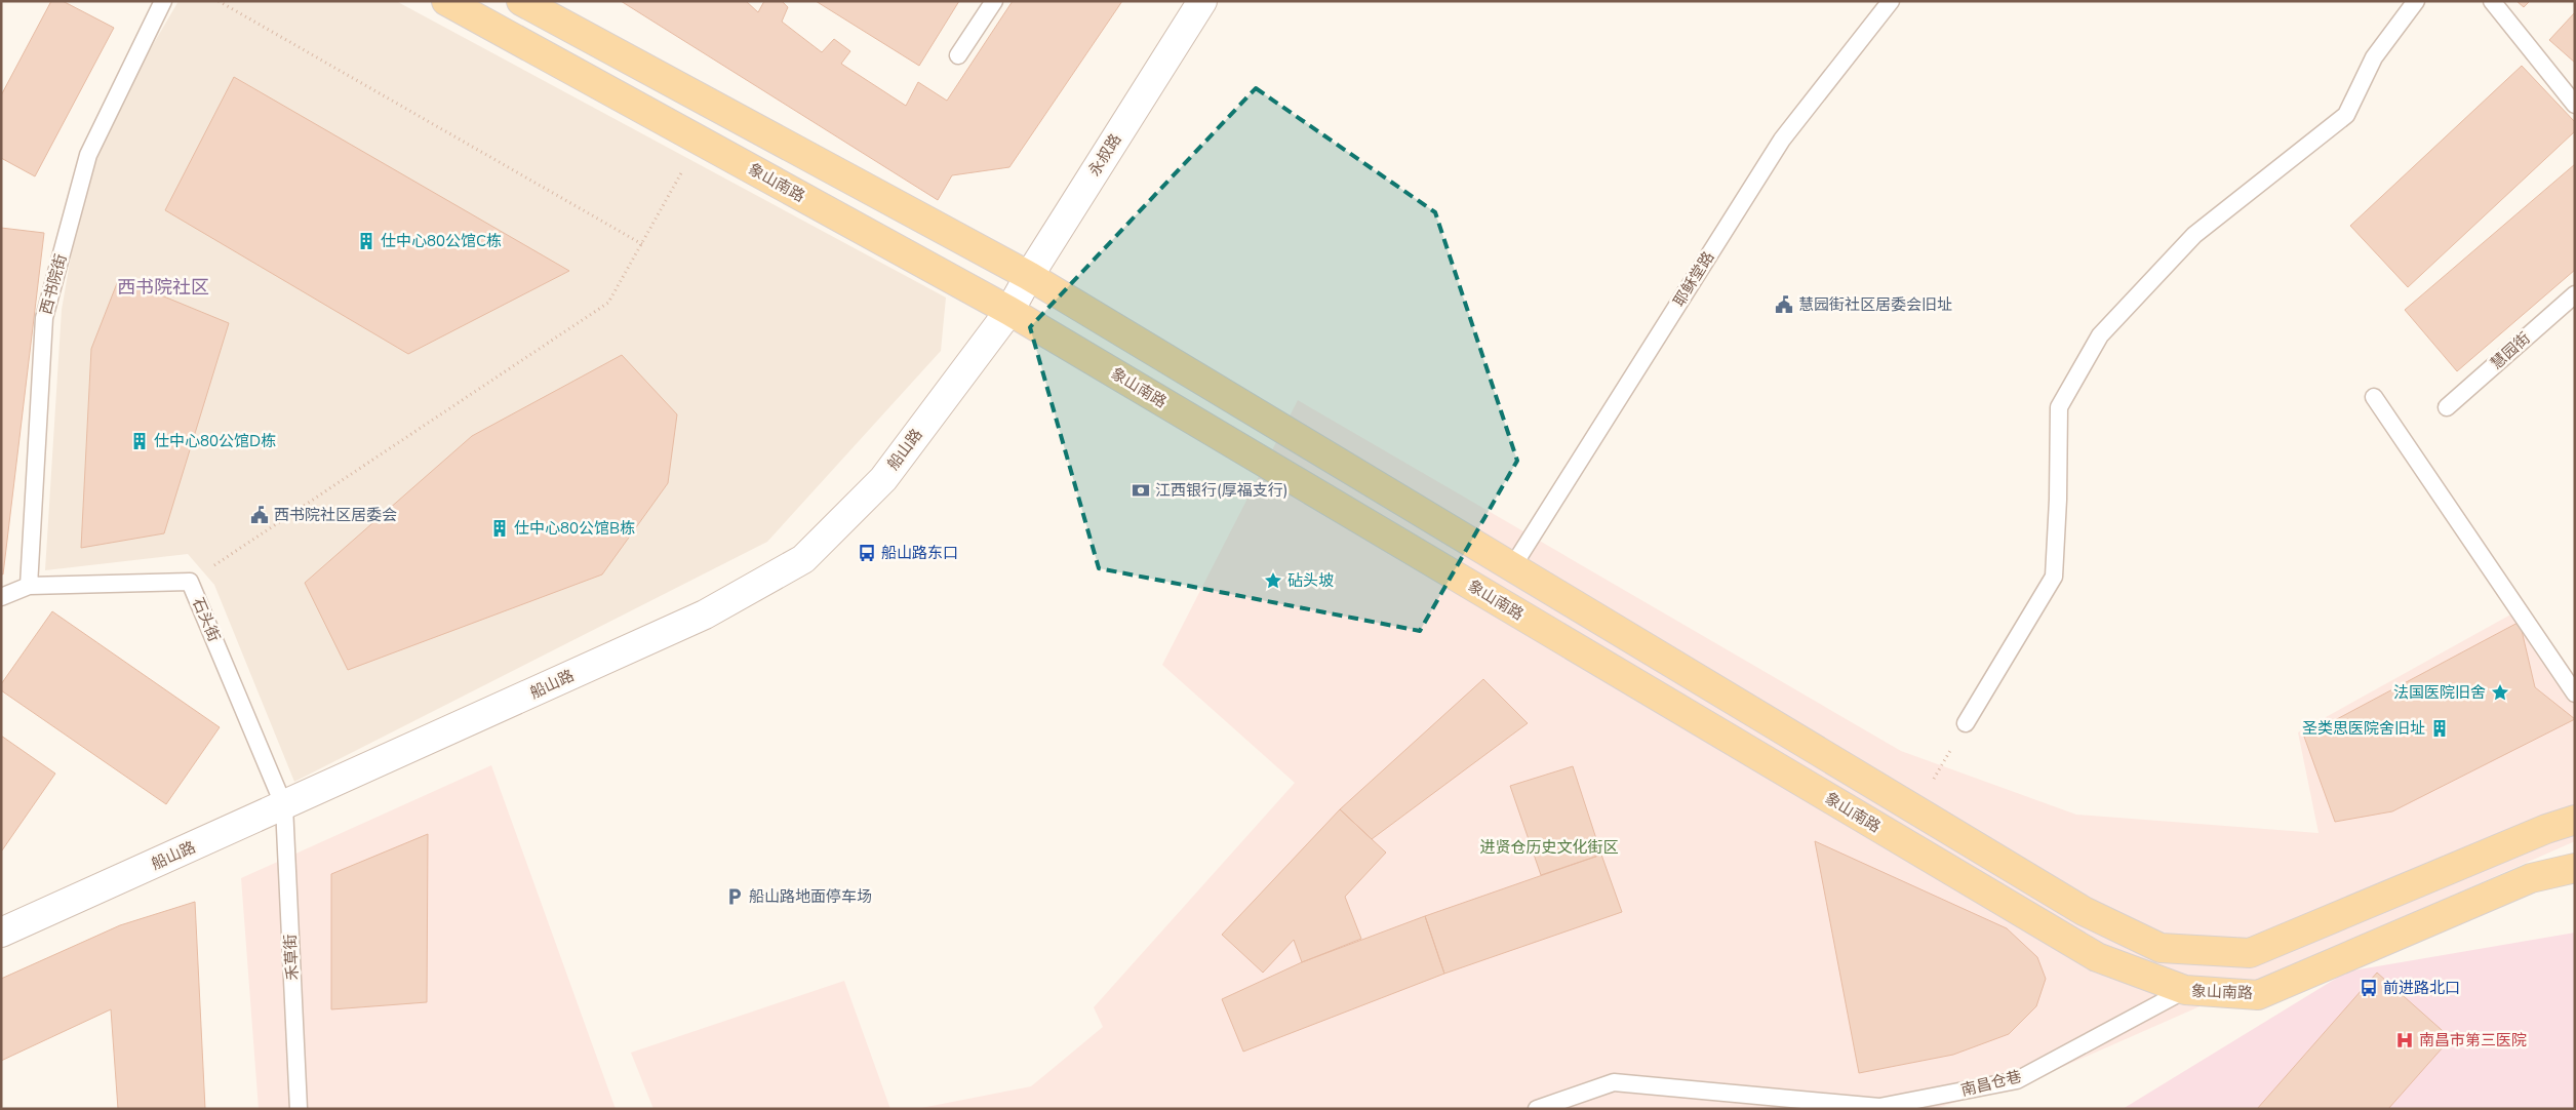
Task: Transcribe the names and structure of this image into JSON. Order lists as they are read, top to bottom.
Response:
{
  "streets": {
    "main road": ["象山南路"],
    "street": ["永叔路", "船山路"],
    "lane": [
      "耶稣堂路",
      "西书院街",
      "慧园街",
      "石头街",
      "禾草街",
      "南昌仓巷"
    ]
  },
  "crossings": [
    ["永叔路", "象山南路"],
    ["永叔路", "船山路"],
    ["象山南路", "船山路"],
    ["象山南路", "南昌仓巷"],
    ["西书院街", "石头街"],
    ["船山路", "石头街"],
    ["船山路", "禾草街"],
    ["石头街", "禾草街"]
  ],
  "districts": ["西书院社区"],
  "parks": ["进贤仓历史文化街区"],
  "places": {
    "building": [
      "仕中心80公馆C栋",
      "仕中心80公馆D栋",
      "仕中心80公馆B栋",
      "圣类思医院舍旧址"
    ],
    "public building": ["慧园街社区居委会旧址", "西书院社区居委会"],
    "bank": ["江西银行(厚福支行)"],
    "bus stop": ["船山路东口", "前进路北口"],
    "place": ["砧头坡", "法国医院旧舍"],
    "parking": ["船山路地面停车场"],
    "hospital": ["南昌市第三医院"]
  }
}
